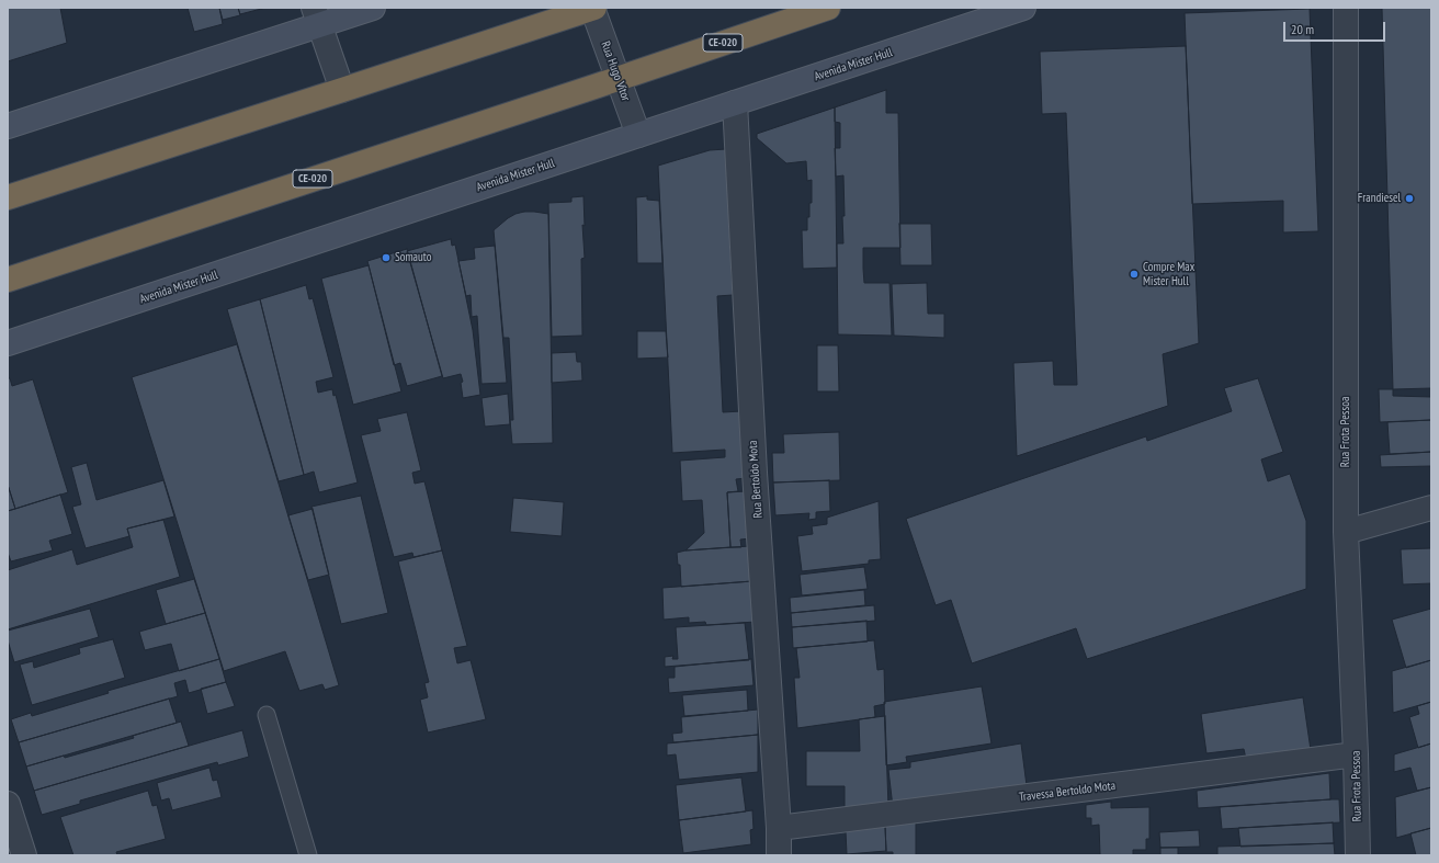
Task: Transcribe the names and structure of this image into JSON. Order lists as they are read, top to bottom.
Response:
{
  "streets": {
    "highway": ["CE-020"],
    "main road": ["Avenida Mister Hull"],
    "street": [
      "Rua Hugo Vítor",
      "Rua Frota Pessoa",
      "Rua Bertoldo Mota",
      "Travessa Bertoldo Mota"
    ]
  },
  "crossings": [
    ["CE-020", "Rua Hugo Vítor"],
    ["Avenida Mister Hull", "Rua Hugo Vítor"],
    ["Avenida Mister Hull", "Rua Bertoldo Mota"],
    ["Rua Frota Pessoa", "Travessa Bertoldo Mota"],
    ["Rua Bertoldo Mota", "Travessa Bertoldo Mota"]
  ],
  "places": ["Frandiesel", "Somauto", "Compre Max Mister Hull"],
  "scale_bar": "20 m"
}
